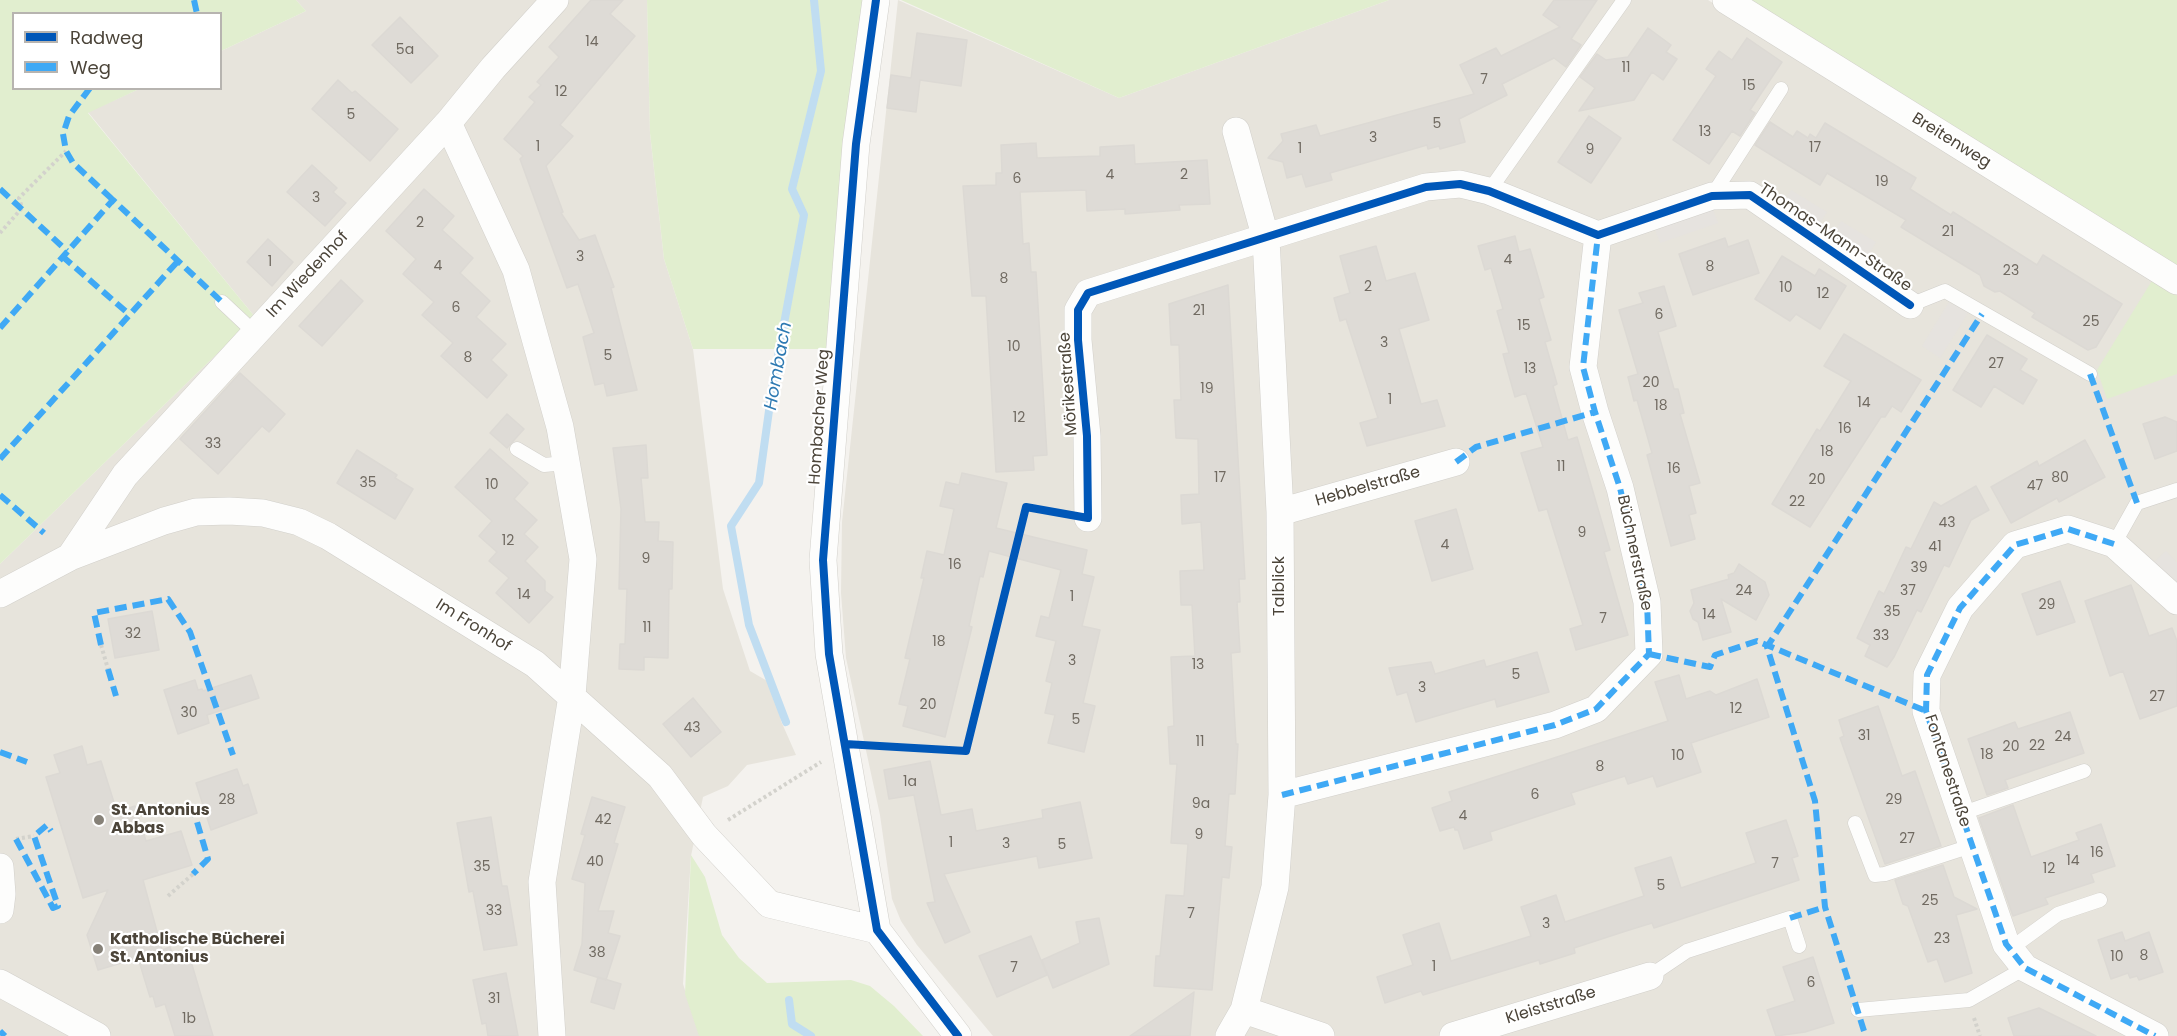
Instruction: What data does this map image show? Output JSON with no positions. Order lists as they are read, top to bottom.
{
  "streets": {
    "street": [
      "Breitenweg",
      "Thomas-Mann-Straße",
      "Im Wiedenhof",
      "Mörikestraße",
      "Hombacher Weg",
      "Hebbelstraße",
      "Büchnerstraße",
      "Talblick",
      "Im Fronhof",
      "Fontanestraße",
      "Kleiststraße"
    ]
  },
  "crossings": [
    ["Thomas-Mann-Straße", "Büchnerstraße"],
    ["Im Wiedenhof", "Im Fronhof"],
    ["Mörikestraße", "Talblick"],
    ["Hombacher Weg", "Im Fronhof"],
    ["Hebbelstraße", "Talblick"],
    ["Büchnerstraße", "Talblick"]
  ],
  "water": ["Hombach"],
  "places": ["St. Antonius Abbas", "Katholische Bücherei St. Antonius"],
  "house_numbers": [
    "14",
    "5a",
    "11",
    "7",
    "15",
    "12",
    "5",
    "5",
    "13",
    "3",
    "1",
    "17",
    "1",
    "9",
    "4",
    "2",
    "6",
    "19",
    "3",
    "2",
    "21",
    "3",
    "4",
    "1",
    "4",
    "8",
    "23",
    "8",
    "2",
    "10",
    "12",
    "6",
    "21",
    "6",
    "25",
    "15",
    "3",
    "10",
    "5",
    "8",
    "27",
    "13",
    "20",
    "19",
    "1",
    "14",
    "18",
    "12",
    "16",
    "33",
    "18",
    "11",
    "16",
    "17",
    "80",
    "20",
    "35",
    "10",
    "47",
    "22",
    "43",
    "9",
    "12",
    "4",
    "41",
    "9",
    "16",
    "39",
    "24",
    "37",
    "14",
    "1",
    "29",
    "35",
    "14",
    "7",
    "11",
    "32",
    "33",
    "18",
    "3",
    "13",
    "5",
    "3",
    "27",
    "20",
    "12",
    "30",
    "5",
    "43",
    "31",
    "24",
    "11",
    "22",
    "20",
    "18",
    "10",
    "8",
    "1a",
    "6",
    "28",
    "29",
    "9a",
    "4",
    "42",
    "9",
    "27",
    "1",
    "3",
    "5",
    "16",
    "14",
    "40",
    "7",
    "35",
    "12",
    "5",
    "25",
    "33",
    "7",
    "3",
    "23",
    "38",
    "8",
    "10",
    "1",
    "7",
    "6",
    "31",
    "1b"
  ],
  "legend": ["Radweg", "Weg"]
}
